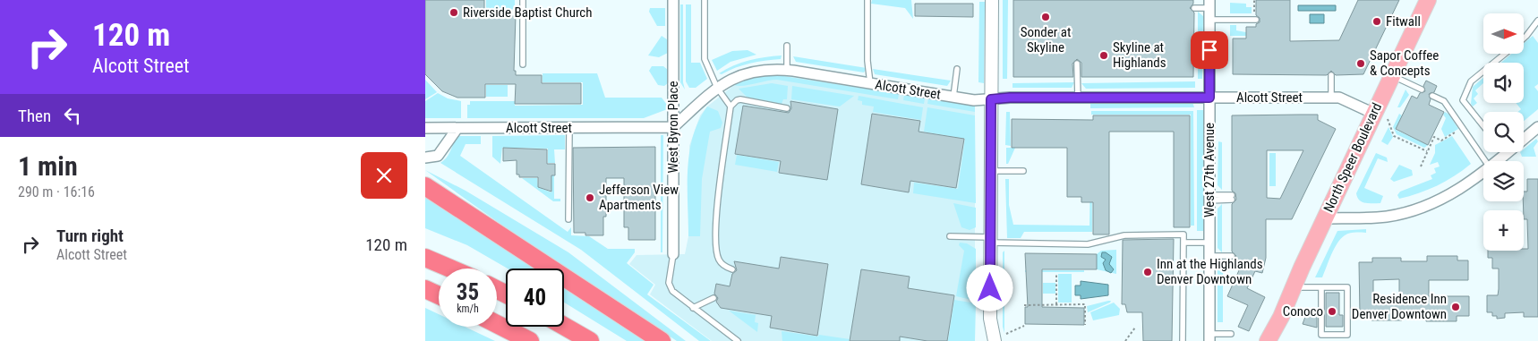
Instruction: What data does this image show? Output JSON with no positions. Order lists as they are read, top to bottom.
{
  "streets": {
    "main road": ["North Speer Boulevard"],
    "street": ["Alcott Street", "West Byron Place", "West 27th Avenue"]
  },
  "crossings": [
    ["Alcott Street", "West Byron Place"],
    ["Alcott Street", "North Speer Boulevard"],
    ["Alcott Street", "West 27th Avenue"]
  ],
  "places": [
    "Riverside Baptist Church",
    "Sonder at Skyline",
    "Fitwall",
    "Skyline at Highlands",
    "Sapor Coffee & Concepts",
    "Jefferson View Apartments",
    "Inn at the Highlands Denver Downtown",
    "Residence Inn Denver Downtown",
    "Conoco"
  ],
  "north": "right",
  "page": {
    "turn": ["120 m", "Alcott Street"],
    "map_buttons": "+",
    "then": "Then",
    "heading": ["1 min", "290 m · 16:16"],
    "list": [
      {
        "name": "Turn right",
        "note": "Alcott Street",
        "value": "120 m"
      }
    ],
    "speed": "35 km/h",
    "limit": "40"
  }
}
